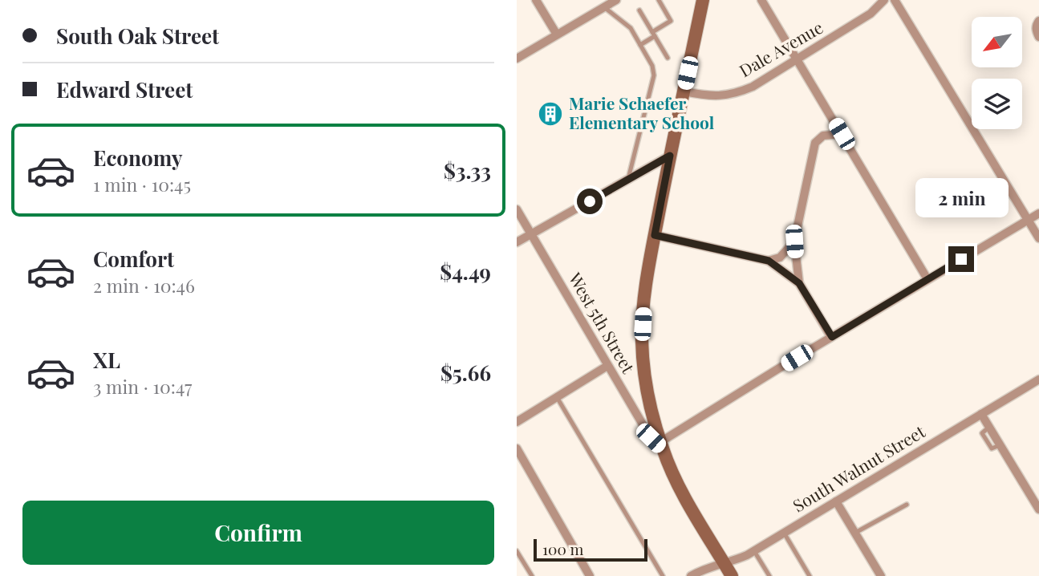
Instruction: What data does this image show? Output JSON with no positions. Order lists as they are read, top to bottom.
{
  "streets": {
    "street": ["Dale Avenue", "West 5th Street", "South Walnut Street"]
  },
  "places": {
    "building": ["Marie Schaefer Elementary School"]
  },
  "scale_bar": "100 m",
  "north": "bottom left",
  "page": {
    "banner": ["South Oak Street", "Edward Street"],
    "list": [
      {
        "name": "Economy",
        "note": "1 min · 10:45",
        "value": "$3.33"
      },
      {
        "name": "Comfort",
        "note": "2 min · 10:46",
        "value": "$4.49"
      },
      {
        "name": "XL",
        "note": "3 min · 10:47",
        "value": "$5.66"
      }
    ],
    "bubble": "2 min",
    "buttons": "Confirm",
    "scale": "100 m"
  }
}
